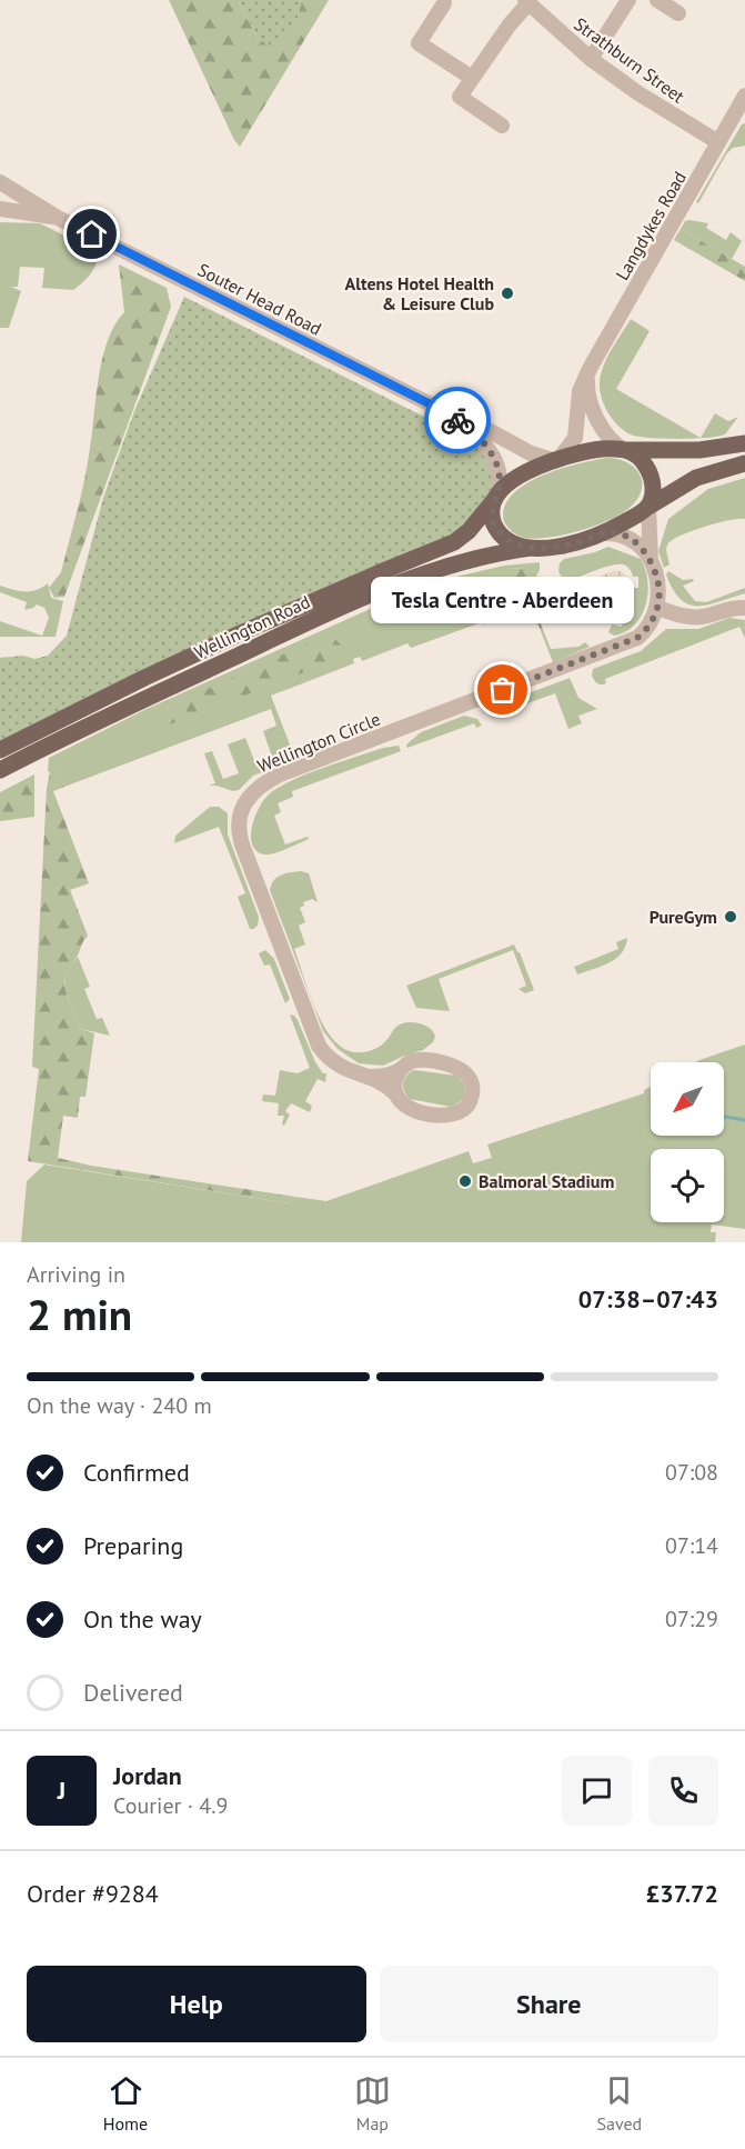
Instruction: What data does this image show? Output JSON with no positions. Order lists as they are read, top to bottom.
{
  "streets": {
    "main road": ["Wellington Road"],
    "street": [
      "Strathburn Street",
      "Langdykes Road",
      "Souter Head Road",
      "Wellington Circle"
    ]
  },
  "crossings": [
    ["Strathburn Street", "Langdykes Road"],
    ["Langdykes Road", "Souter Head Road"],
    ["Langdykes Road", "Wellington Road"],
    ["Souter Head Road", "Wellington Road"]
  ],
  "places": [
    "Altens Hotel Health & Leisure Club",
    "Tesla Centre - Aberdeen",
    "PureGym",
    "Balmoral Stadium"
  ],
  "north": "bottom left",
  "page": {
    "bubble": "Tesla Centre - Aberdeen",
    "heading": ["2 min", "Arriving in", "07:38–07:43"],
    "panel": [
      "Jordan",
      "Courier · 4.9",
      "Order #9284",
      "£37.72"
    ],
    "bar": "On the way · 240 m",
    "list": [
      ["Confirmed", "07:08"],
      ["Preparing", "07:14"],
      ["On the way", "07:29"],
      "Delivered"
    ],
    "round": "J",
    "buttons": ["Help", "Share"],
    "tabs": ["Home", "Map", "Saved"]
  }
}
